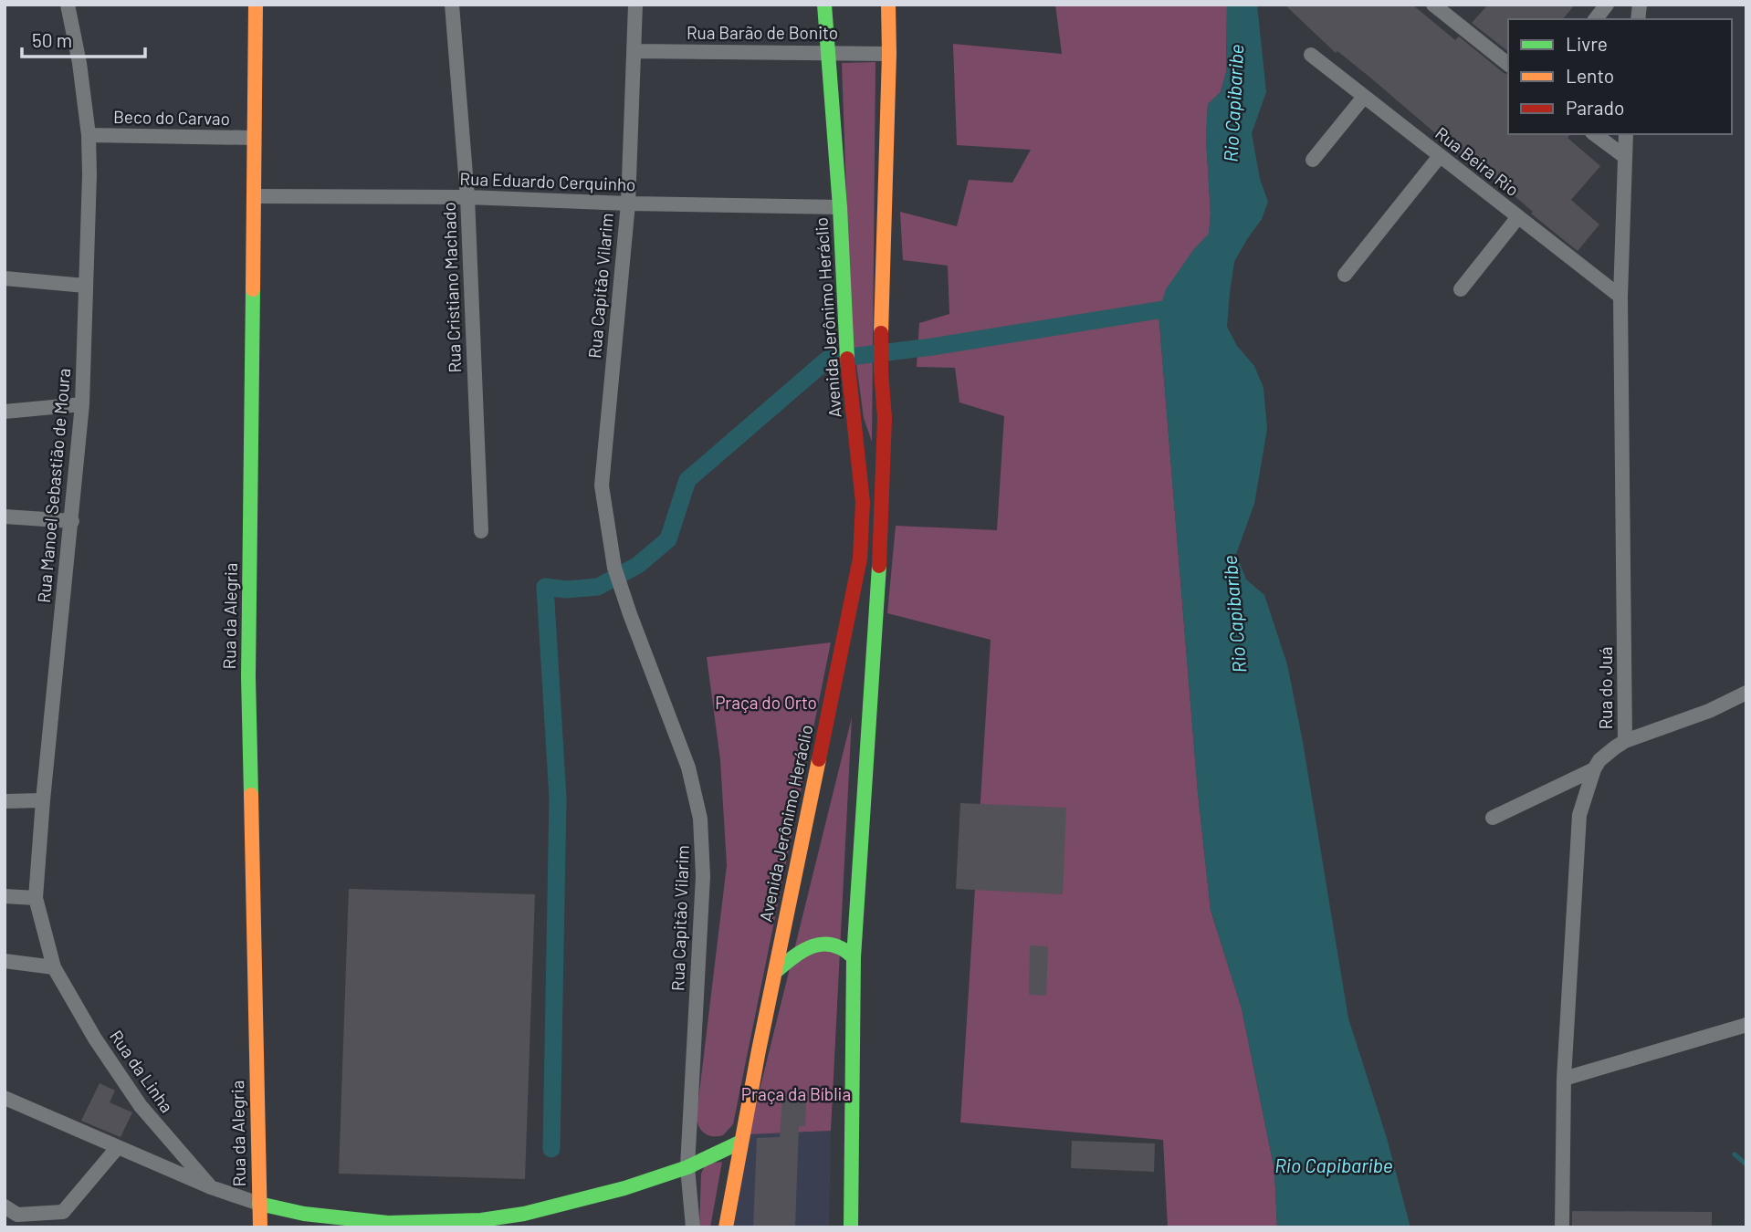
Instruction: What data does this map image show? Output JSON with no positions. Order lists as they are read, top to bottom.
{
  "streets": {
    "main road": ["Avenida Jerônimo Heráclio", "Rua da Alegria"],
    "street": [
      "Rua Barão de Bonito",
      "Beco do Carvao",
      "Rua Beira Rio",
      "Rua Eduardo Cerquinho",
      "Rua Capitão Vilarim",
      "Rua Cristiano Machado",
      "Rua Manoel Sebastião de Moura",
      "Rua do Juá",
      "Rua da Linha"
    ]
  },
  "crossings": [
    ["Rua Barão de Bonito", "Rua Capitão Vilarim"],
    ["Rua Barão de Bonito", "Avenida Jerônimo Heráclio"],
    ["Beco do Carvao", "Rua Manoel Sebastião de Moura"],
    ["Beco do Carvao", "Rua da Alegria"],
    ["Rua Beira Rio", "Rua do Juá"],
    ["Rua Eduardo Cerquinho", "Rua Capitão Vilarim"],
    ["Rua Eduardo Cerquinho", "Rua Cristiano Machado"],
    ["Rua Eduardo Cerquinho", "Avenida Jerônimo Heráclio"],
    ["Rua Eduardo Cerquinho", "Rua da Alegria"],
    ["Rua Manoel Sebastião de Moura", "Rua da Linha"]
  ],
  "water": ["Rio Capibaribe"],
  "parks": ["Praça do Orto", "Praça da Bíblia"],
  "legend": ["Livre", "Lento", "Parado"],
  "scale_bar": "50 m"
}
